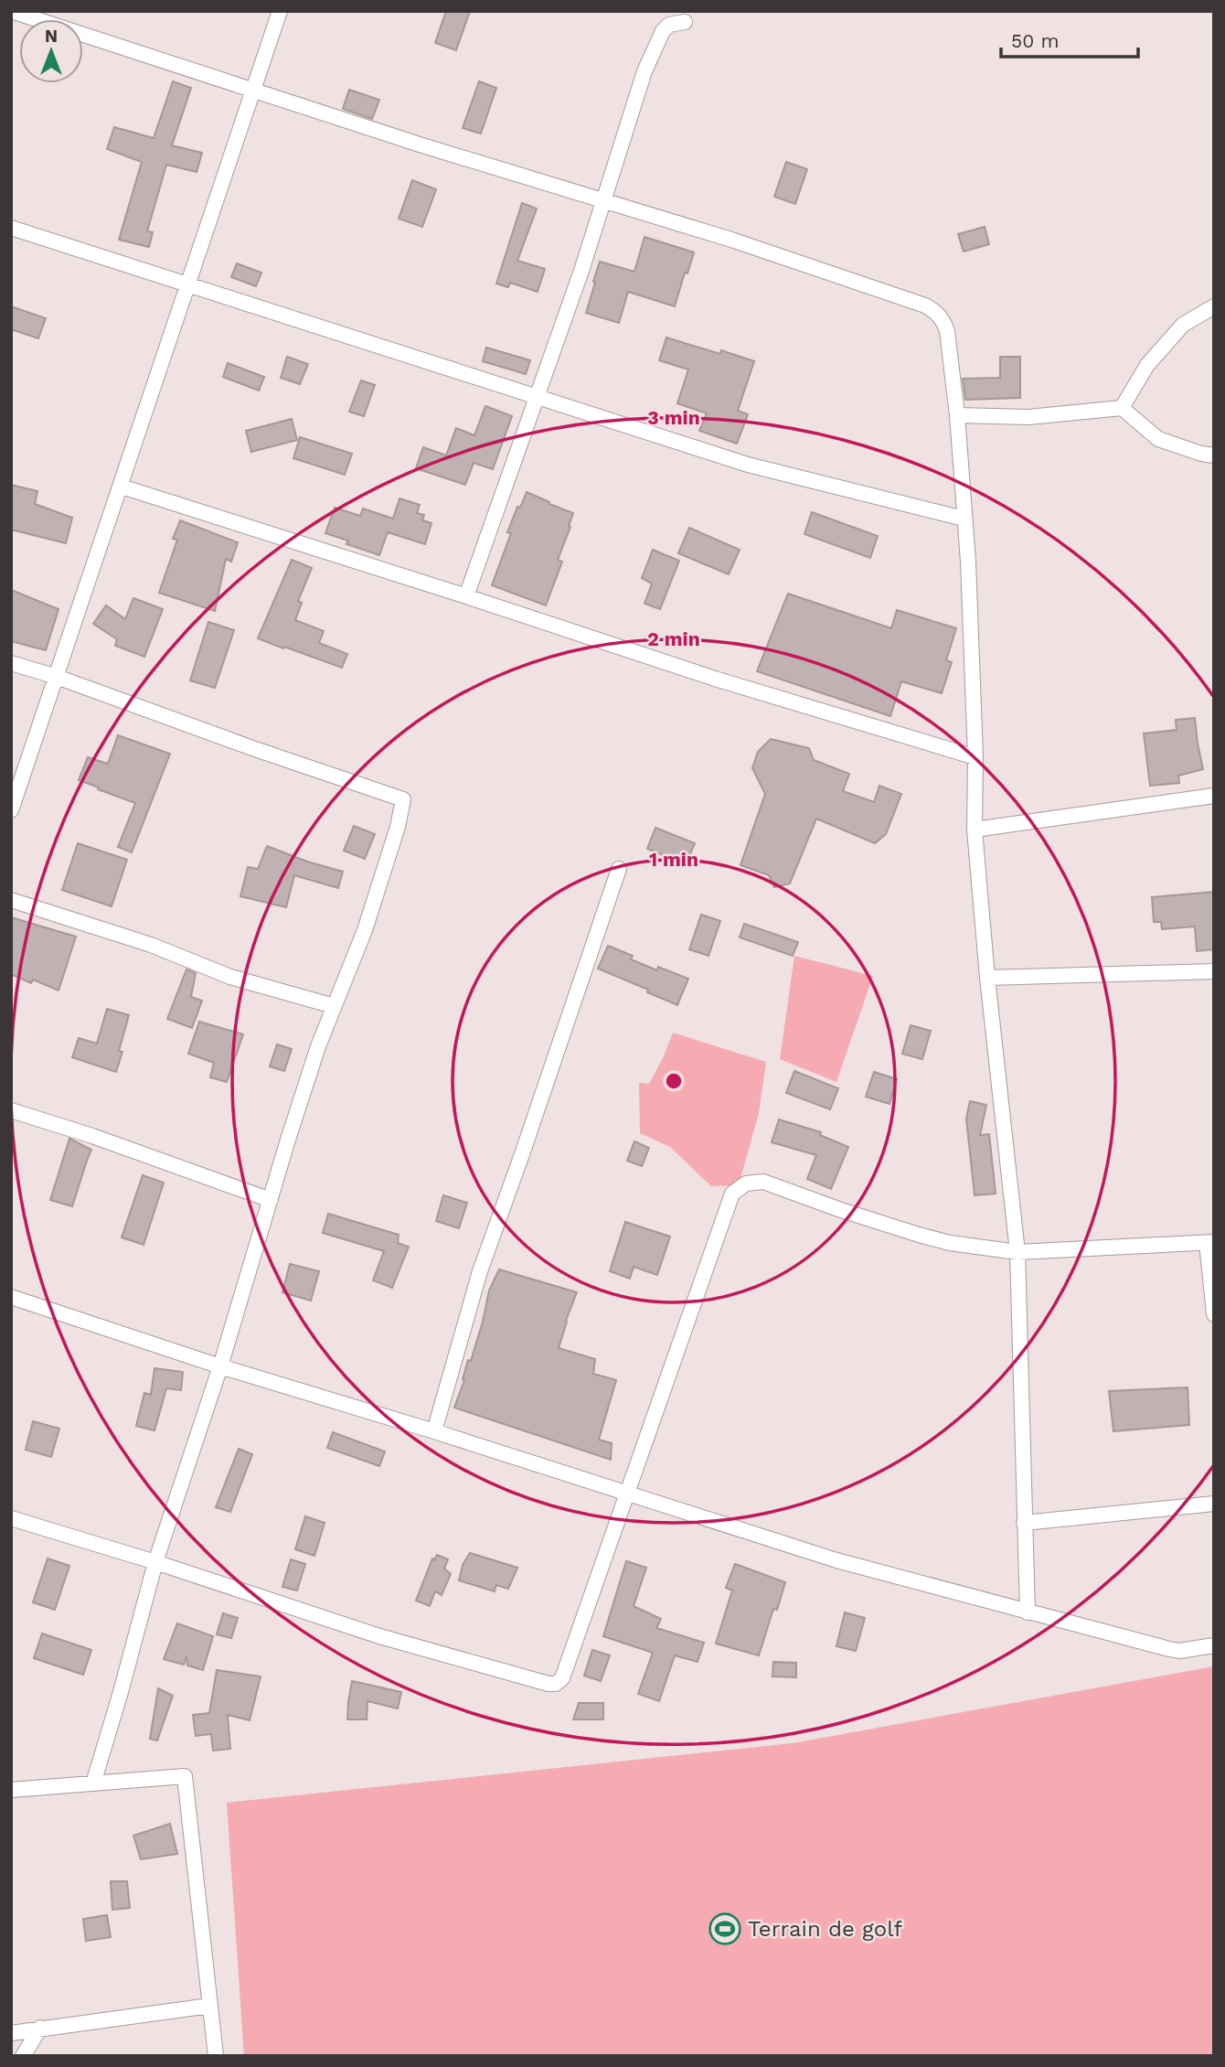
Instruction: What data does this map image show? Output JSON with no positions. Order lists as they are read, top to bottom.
{
  "places": {
    "sports": ["Terrain de golf"]
  },
  "scale_bar": "50 m",
  "north": "top",
  "rings": ["3 min", "2 min", "1 min"]
}
